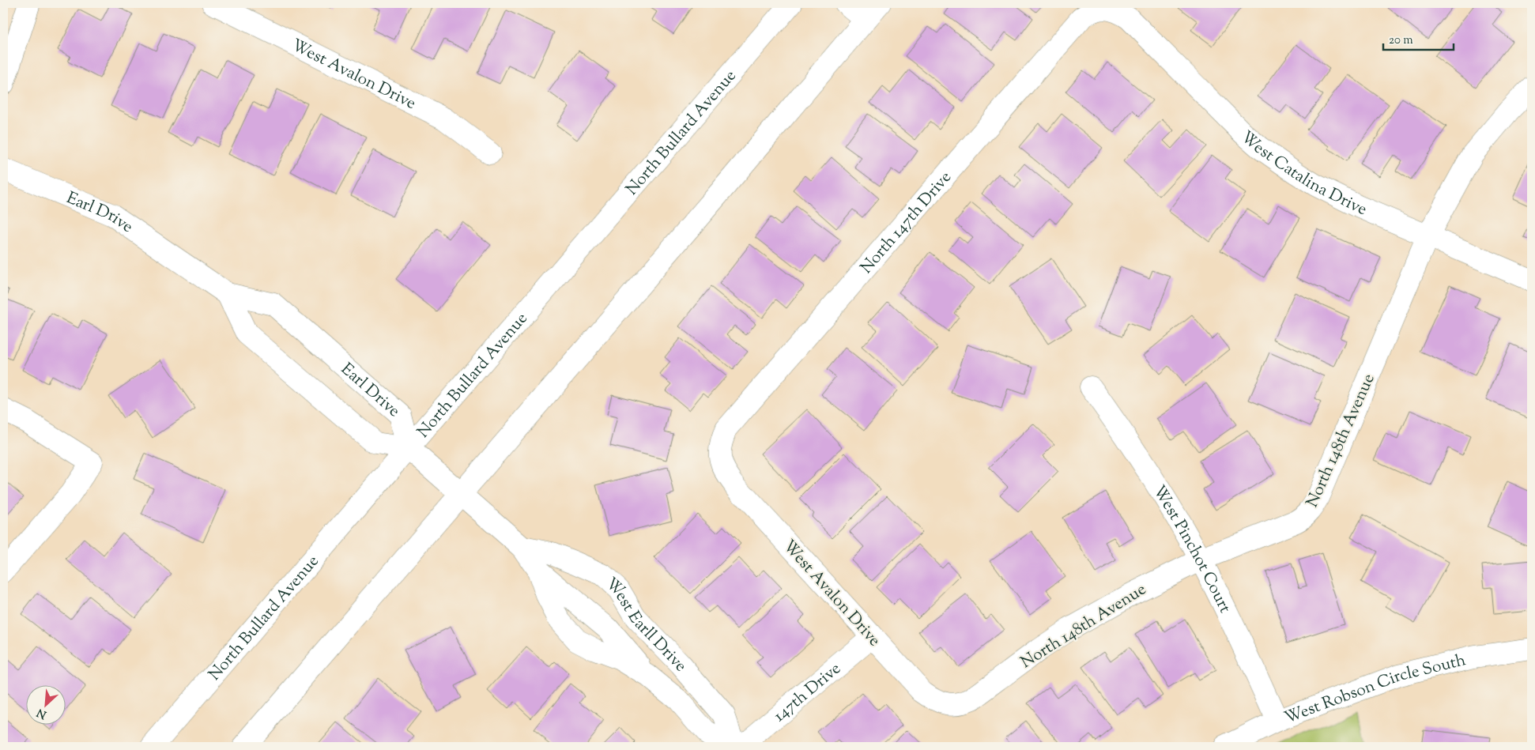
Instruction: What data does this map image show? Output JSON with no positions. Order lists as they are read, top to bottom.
{
  "streets": {
    "street": [
      "West Avalon Drive",
      "North Bullard Avenue",
      "West Catalina Drive",
      "Earl Drive",
      "North 147th Drive",
      "North 148th Avenue",
      "West Pinchot Court",
      "West Earll Drive",
      "West Robson Circle South",
      "147th Drive"
    ]
  },
  "crossings": [
    ["West Avalon Drive", "North 147th Drive"],
    ["West Avalon Drive", "North 148th Avenue"],
    ["West Avalon Drive", "147th Drive"],
    ["North Bullard Avenue", "Earl Drive"],
    ["North Bullard Avenue", "West Earll Drive"],
    ["West Catalina Drive", "North 147th Drive"],
    ["West Catalina Drive", "North 148th Avenue"],
    ["Earl Drive", "West Earll Drive"],
    ["North 148th Avenue", "West Pinchot Court"],
    ["West Pinchot Court", "West Robson Circle South"]
  ],
  "scale_bar": "20 m",
  "north": "bottom left"
}
